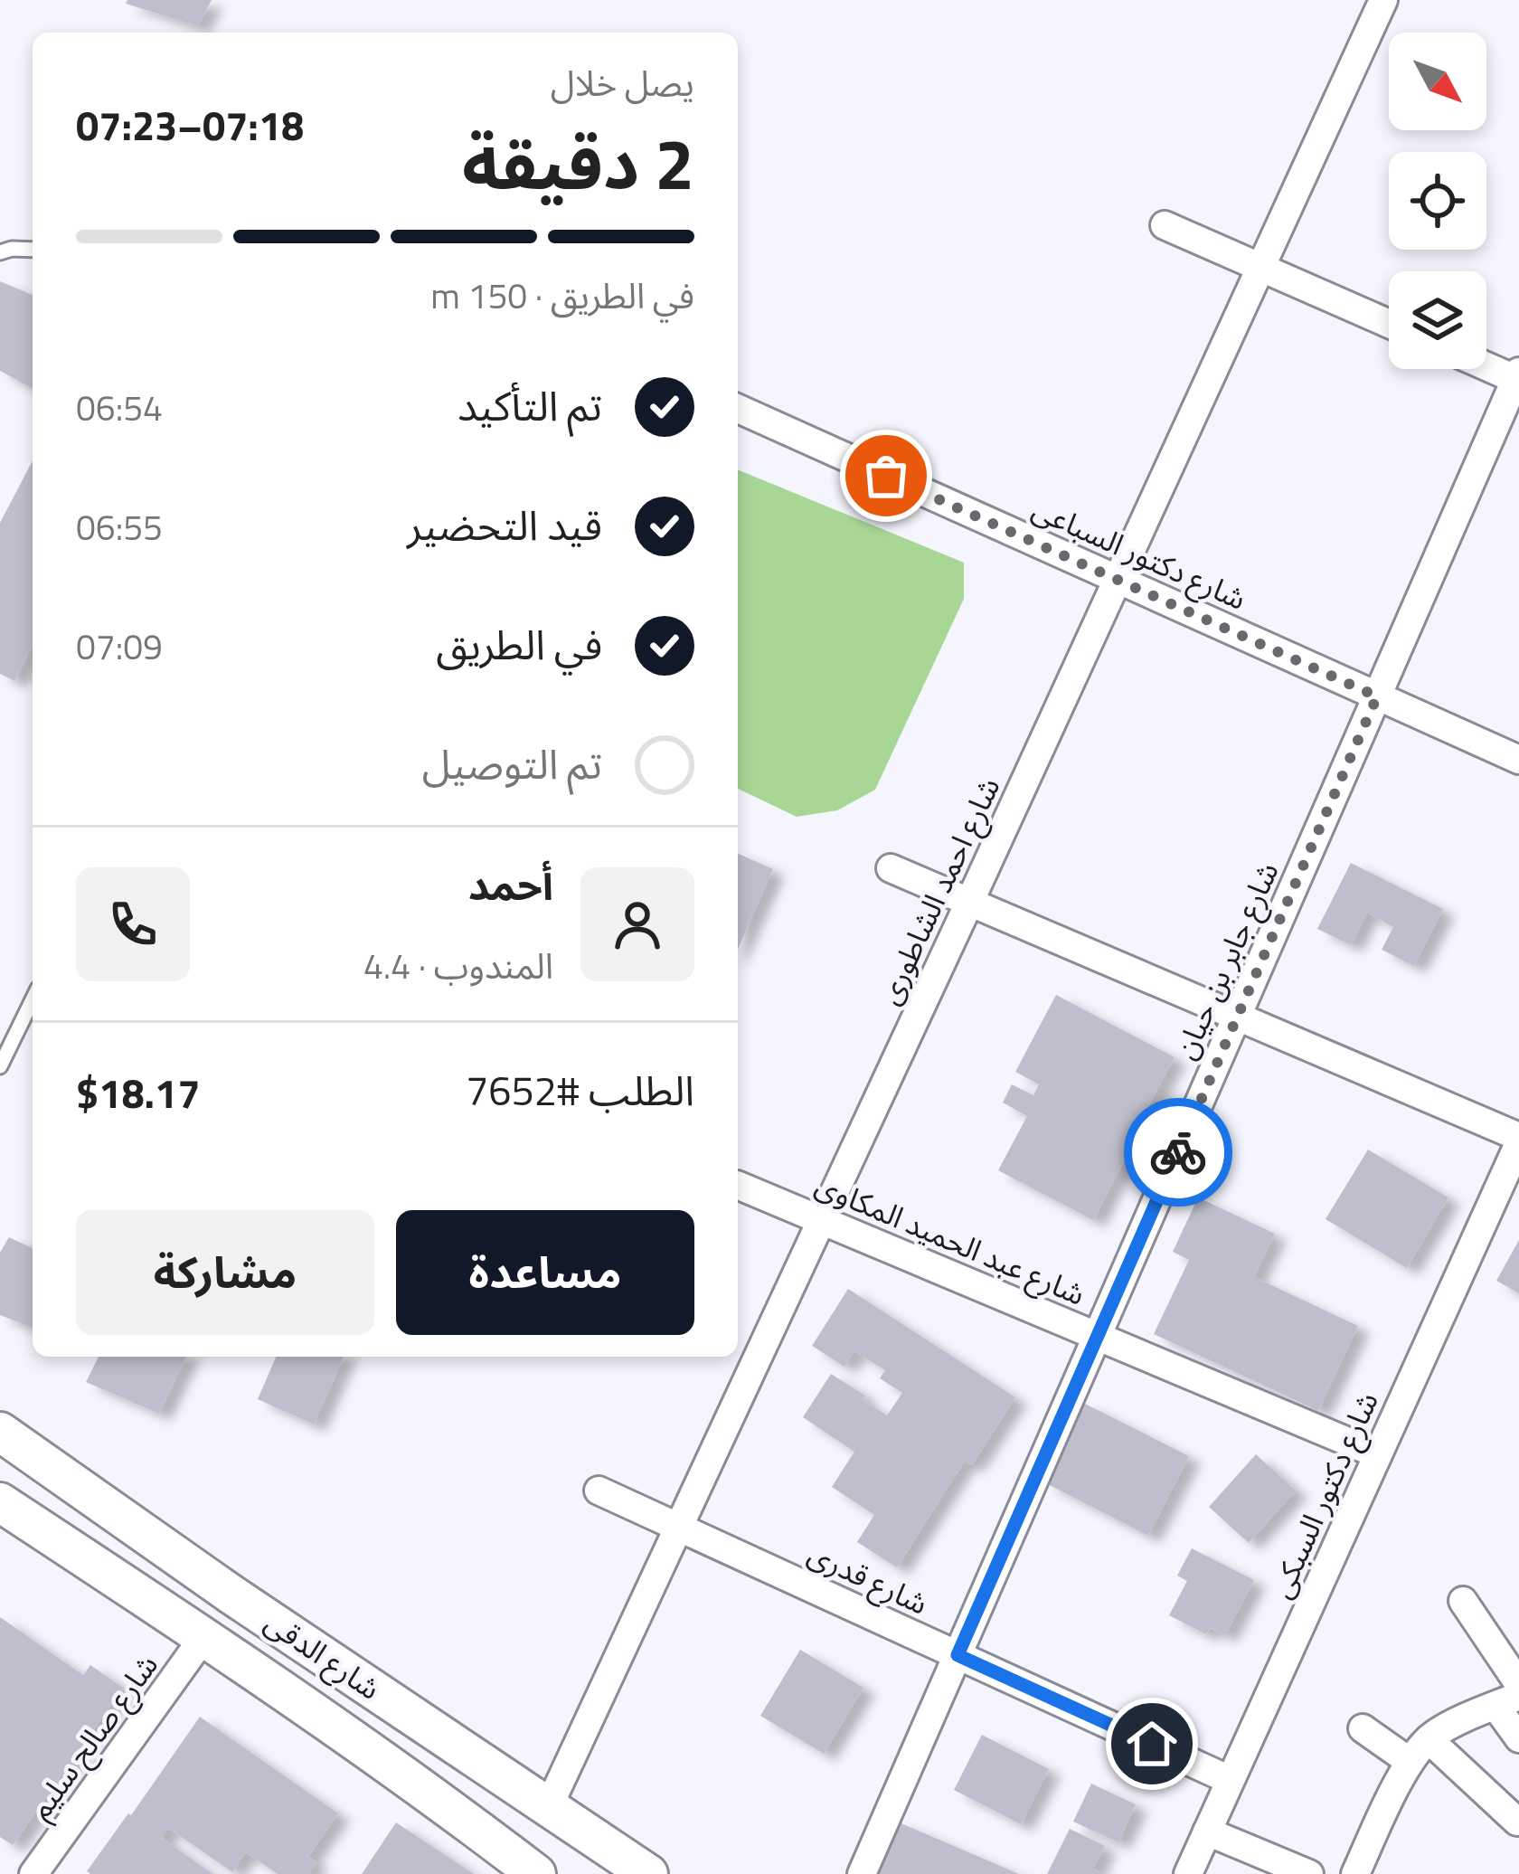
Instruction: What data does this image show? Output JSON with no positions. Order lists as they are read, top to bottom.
{
  "streets": {
    "main road": ["شارع الدقى"],
    "street": [
      "شارع دكتور السباعى",
      "شارع احمد الشاطورى",
      "شارع جابر بن حيان",
      "شارع عبد الحميد المكاوى",
      "شارع دكتور السبكى",
      "شارع قدرى",
      "شارع صالح سليم"
    ]
  },
  "crossings": [
    ["شارع دكتور السباعى", "شارع احمد الشاطورى"],
    ["شارع دكتور السباعى", "شارع جابر بن حيان"],
    ["شارع احمد الشاطورى", "شارع عبد الحميد المكاوى"],
    ["شارع احمد الشاطورى", "شارع قدرى"],
    ["شارع احمد الشاطورى", "شارع الدقى"],
    ["شارع جابر بن حيان", "شارع عبد الحميد المكاوى"],
    ["شارع جابر بن حيان", "شارع قدرى"],
    ["شارع عبد الحميد المكاوى", "شارع دكتور السبكى"],
    ["شارع دكتور السبكى", "شارع قدرى"],
    ["شارع الدقى", "شارع صالح سليم"]
  ],
  "north": "bottom right",
  "page": {
    "heading": ["2 دقيقة", "يصل خلال", "07:18–07:23"],
    "panel": [
      "أحمد",
      "المندوب · 4.4",
      "الطلب #7652",
      "$18.17"
    ],
    "bar": "في الطريق · 150 m",
    "list": [
      ["تم التأكيد", "06:54"],
      ["قيد التحضير", "06:55"],
      ["في الطريق", "07:09"],
      "تم التوصيل"
    ],
    "buttons": ["مساعدة", "مشاركة"]
  }
}
